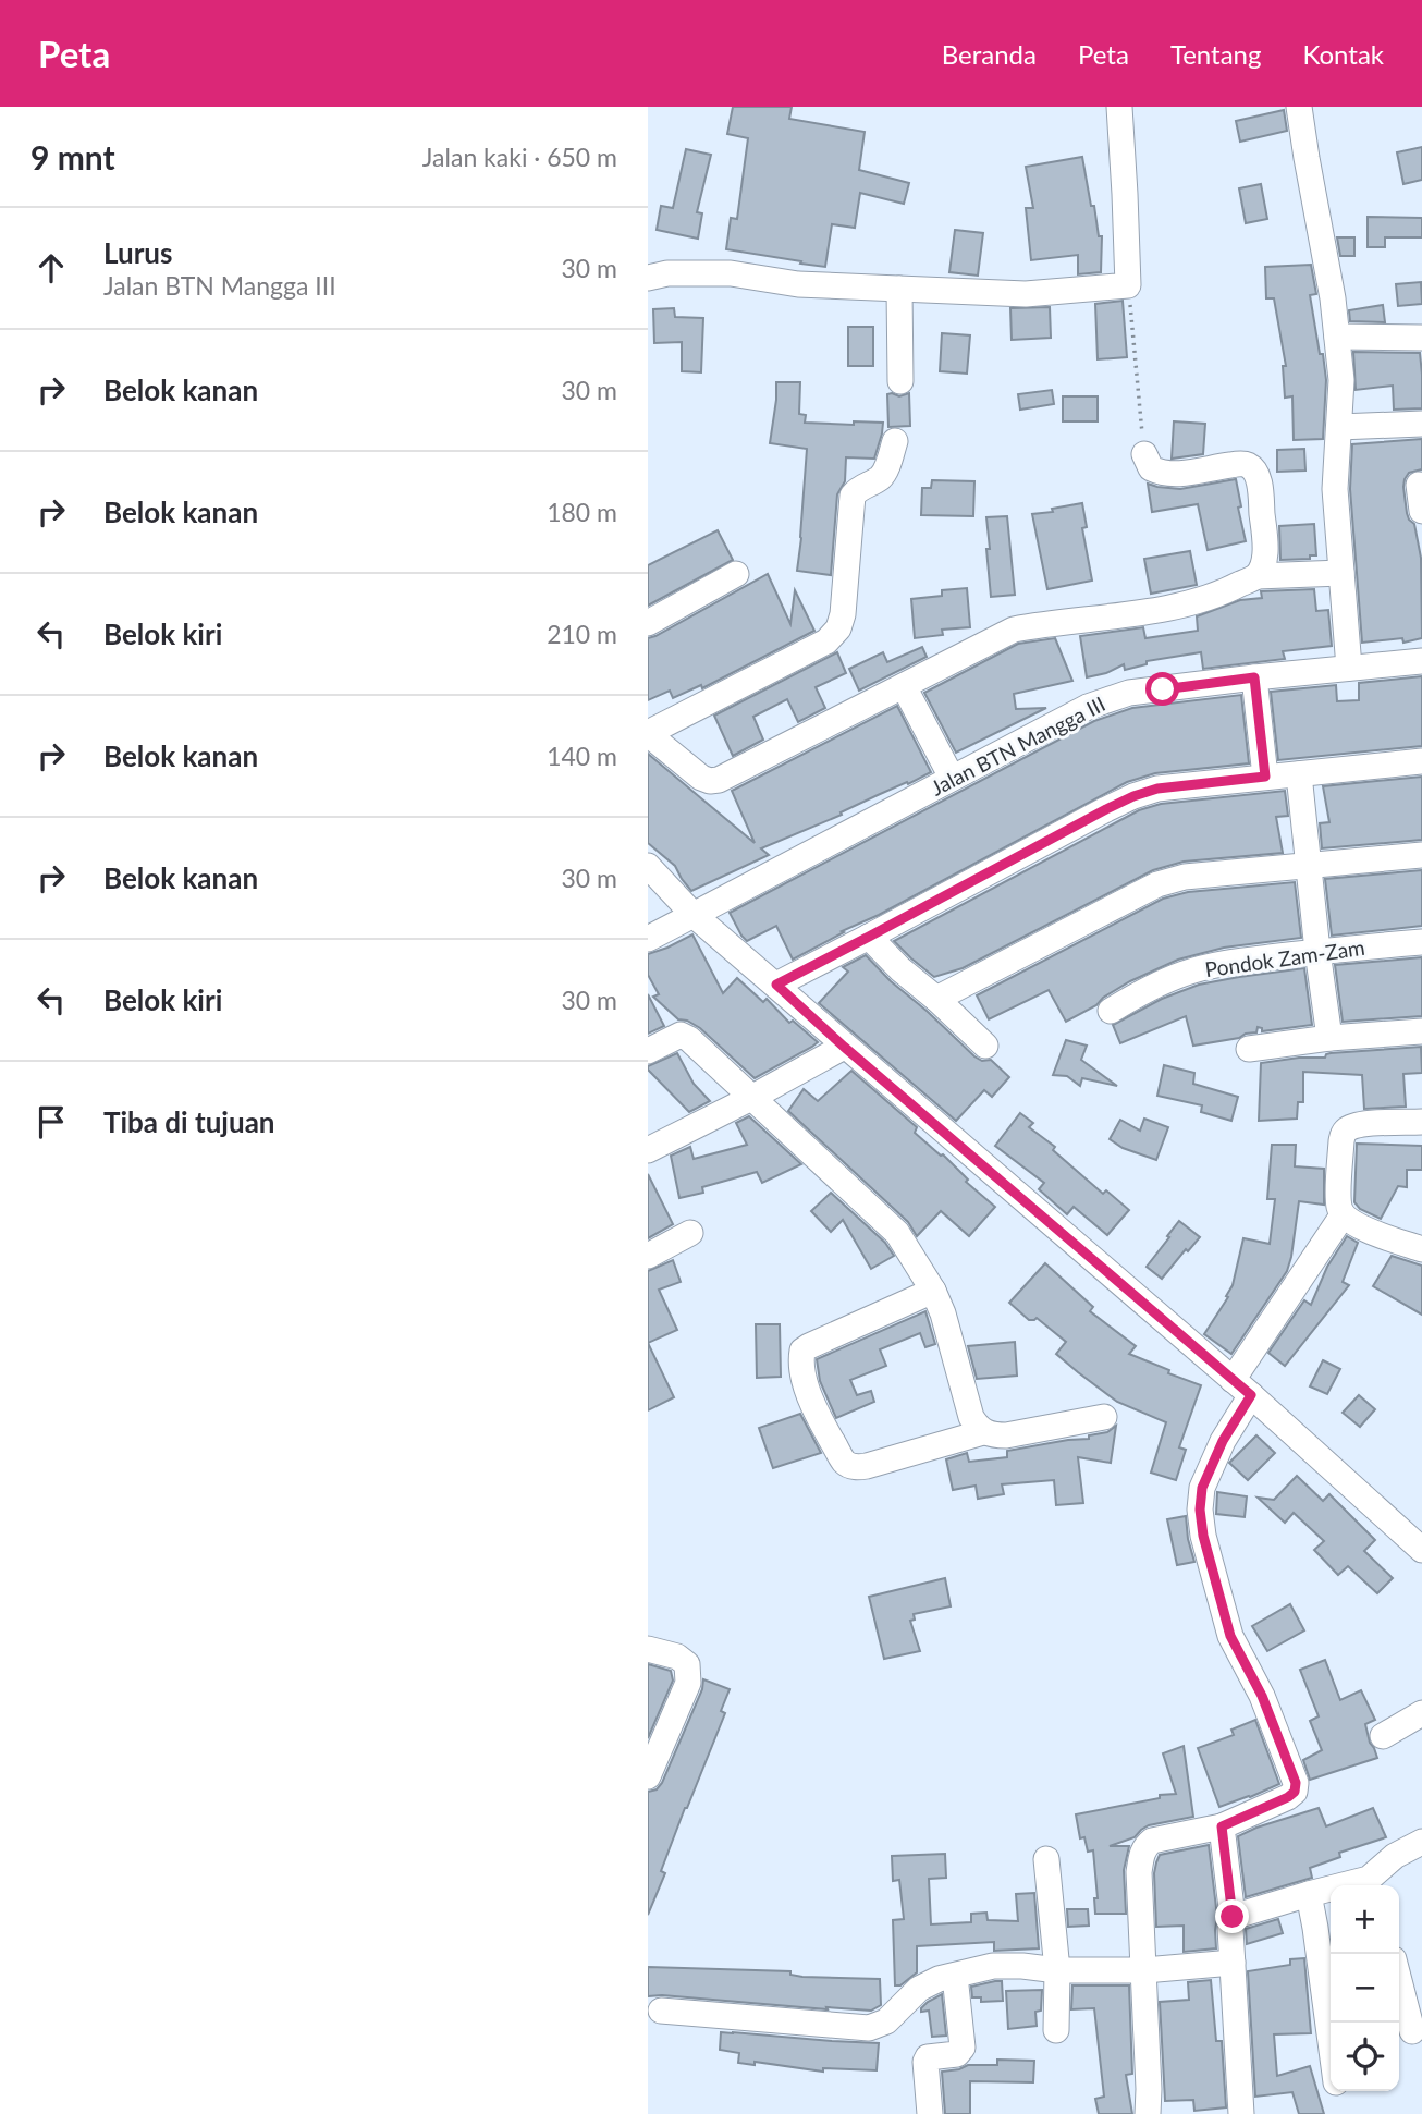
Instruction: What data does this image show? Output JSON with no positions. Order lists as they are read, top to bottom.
{
  "streets": {
    "street": ["Jalan BTN Mangga III", "Pondok Zam-Zam"]
  },
  "page": {
    "header": "Peta",
    "nav": [
      "Beranda",
      "Peta",
      "Tentang",
      "Kontak"
    ],
    "heading": ["9 mnt", "Jalan kaki · 650 m"],
    "list": [
      ["Lurus", "Jalan BTN Mangga III", "30 m"],
      ["Belok kanan", "30 m"],
      ["Belok kanan", "180 m"],
      ["Belok kiri", "210 m"],
      ["Belok kanan", "140 m"],
      ["Belok kanan", "30 m"],
      ["Belok kiri", "30 m"],
      "Tiba di tujuan"
    ],
    "map_buttons": ["+", "−"]
  }
}
